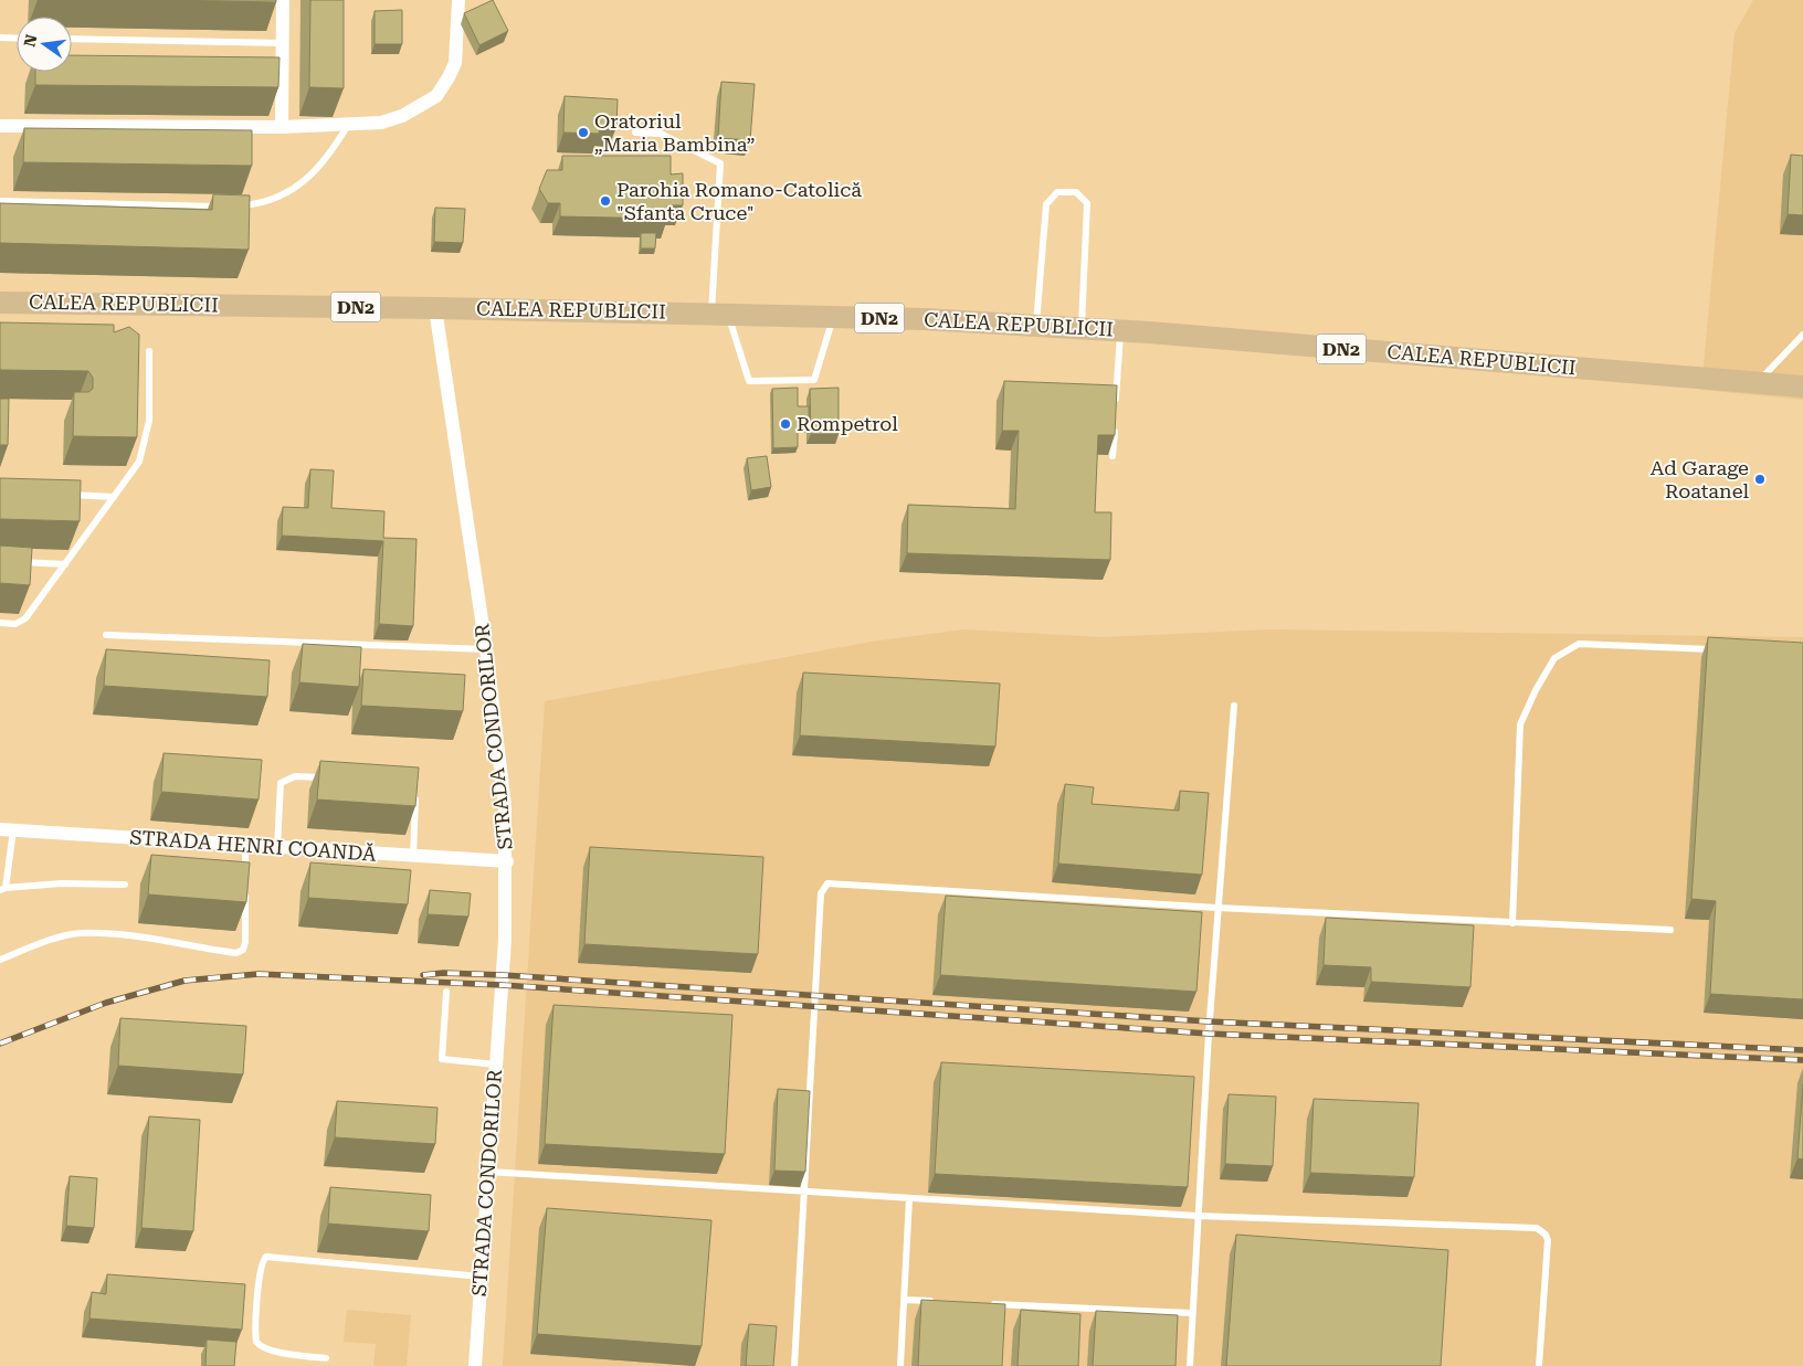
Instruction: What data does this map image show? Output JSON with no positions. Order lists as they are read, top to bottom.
{
  "streets": {
    "main road": ["CALEA REPUBLICII", "DN2"],
    "street": ["STRADA CONDORILOR", "STRADA HENRI COANDĂ"]
  },
  "crossings": [
    ["CALEA REPUBLICII", "STRADA CONDORILOR"],
    ["STRADA CONDORILOR", "STRADA HENRI COANDĂ"]
  ],
  "places": [
    "Oratoriul „Maria Bambina”",
    "Parohia Romano-Catolică \"Sfanta Cruce\"",
    "Rompetrol",
    "Ad Garage Roatanel"
  ],
  "north": "left"
}
